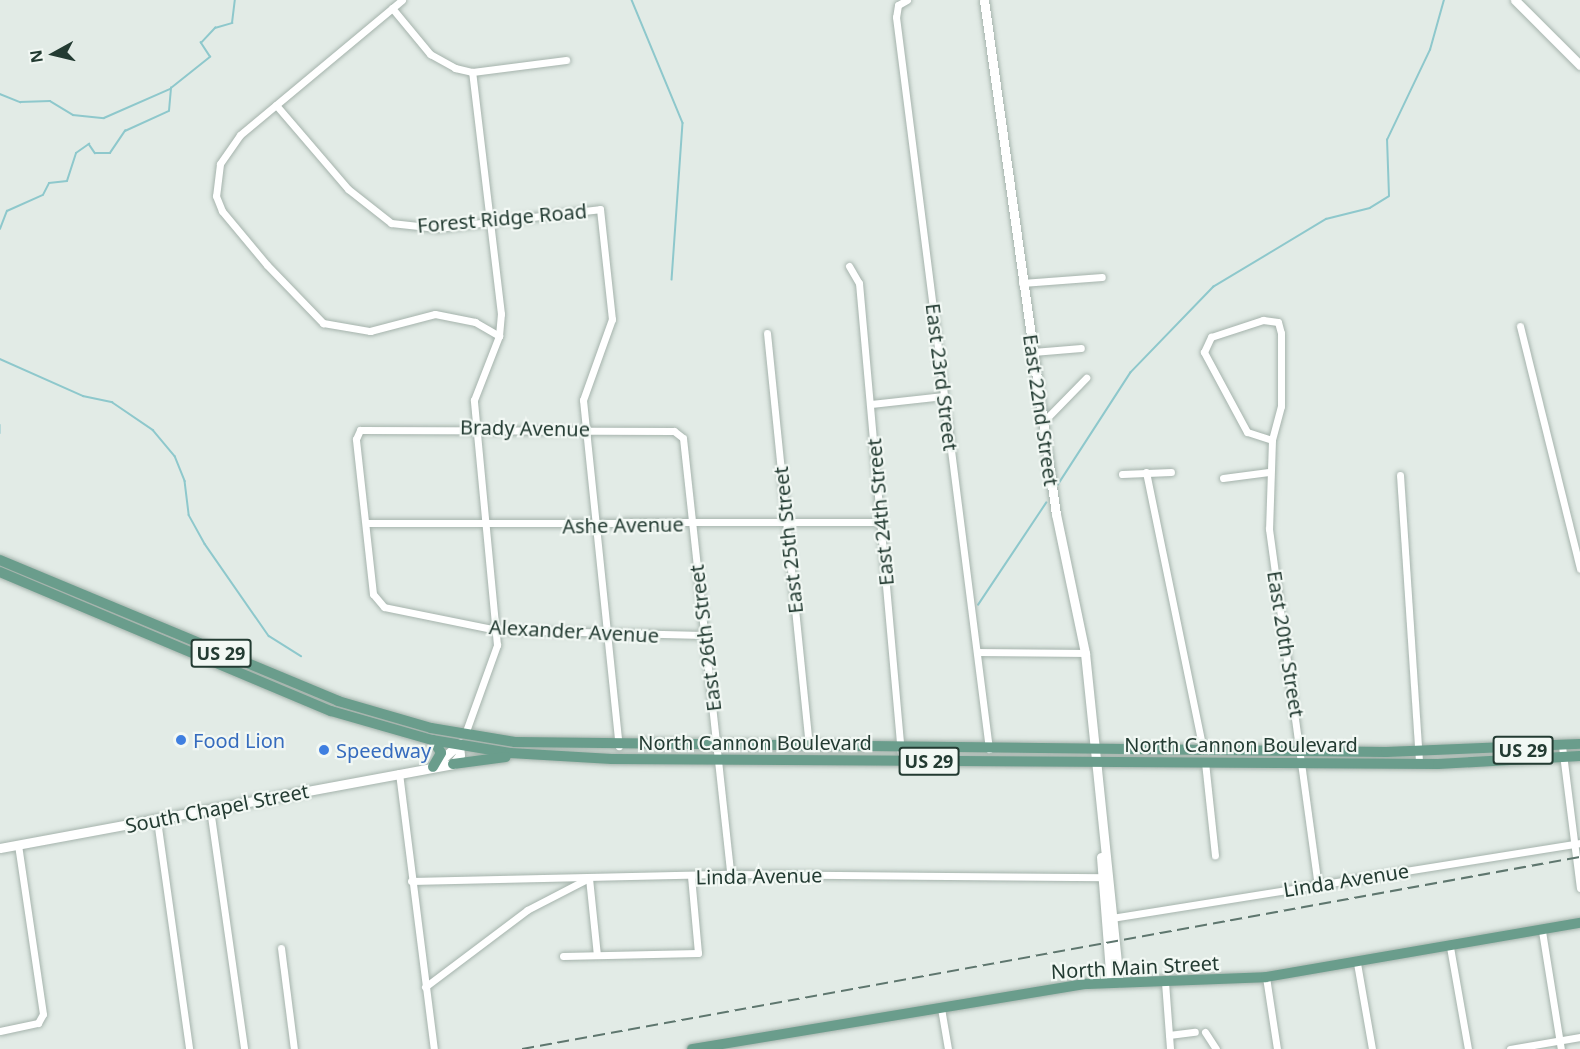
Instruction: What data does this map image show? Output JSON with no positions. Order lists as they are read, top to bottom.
{
  "streets": {
    "main road": ["US 29", "North Cannon Boulevard", "North Main Street"],
    "street": [
      "Forest Ridge Road",
      "East 23rd Street",
      "East 22nd Street",
      "Brady Avenue",
      "East 24th Street",
      "Ashe Avenue",
      "East 25th Street",
      "Alexander Avenue",
      "East 26th Street",
      "East 20th Street",
      "South Chapel Street",
      "Linda Avenue"
    ]
  },
  "crossings": [
    ["Forest Ridge Road", "Brady Avenue"],
    ["East 23rd Street", "North Cannon Boulevard"],
    ["East 22nd Street", "North Cannon Boulevard"],
    ["East 22nd Street", "Linda Avenue"],
    ["East 22nd Street", "North Main Street"],
    ["Brady Avenue", "Ashe Avenue"],
    ["Brady Avenue", "Alexander Avenue"],
    ["Brady Avenue", "East 26th Street"],
    ["East 24th Street", "Ashe Avenue"],
    ["East 24th Street", "North Cannon Boulevard"],
    ["Ashe Avenue", "East 25th Street"],
    ["Ashe Avenue", "Alexander Avenue"],
    ["Ashe Avenue", "East 26th Street"],
    ["East 25th Street", "North Cannon Boulevard"],
    ["Alexander Avenue", "East 26th Street"],
    ["East 26th Street", "North Cannon Boulevard"],
    ["East 26th Street", "Linda Avenue"],
    ["East 20th Street", "North Cannon Boulevard"],
    ["East 20th Street", "Linda Avenue"],
    ["North Cannon Boulevard", "South Chapel Street"]
  ],
  "places": ["Food Lion", "Speedway"],
  "north": "left"
}
